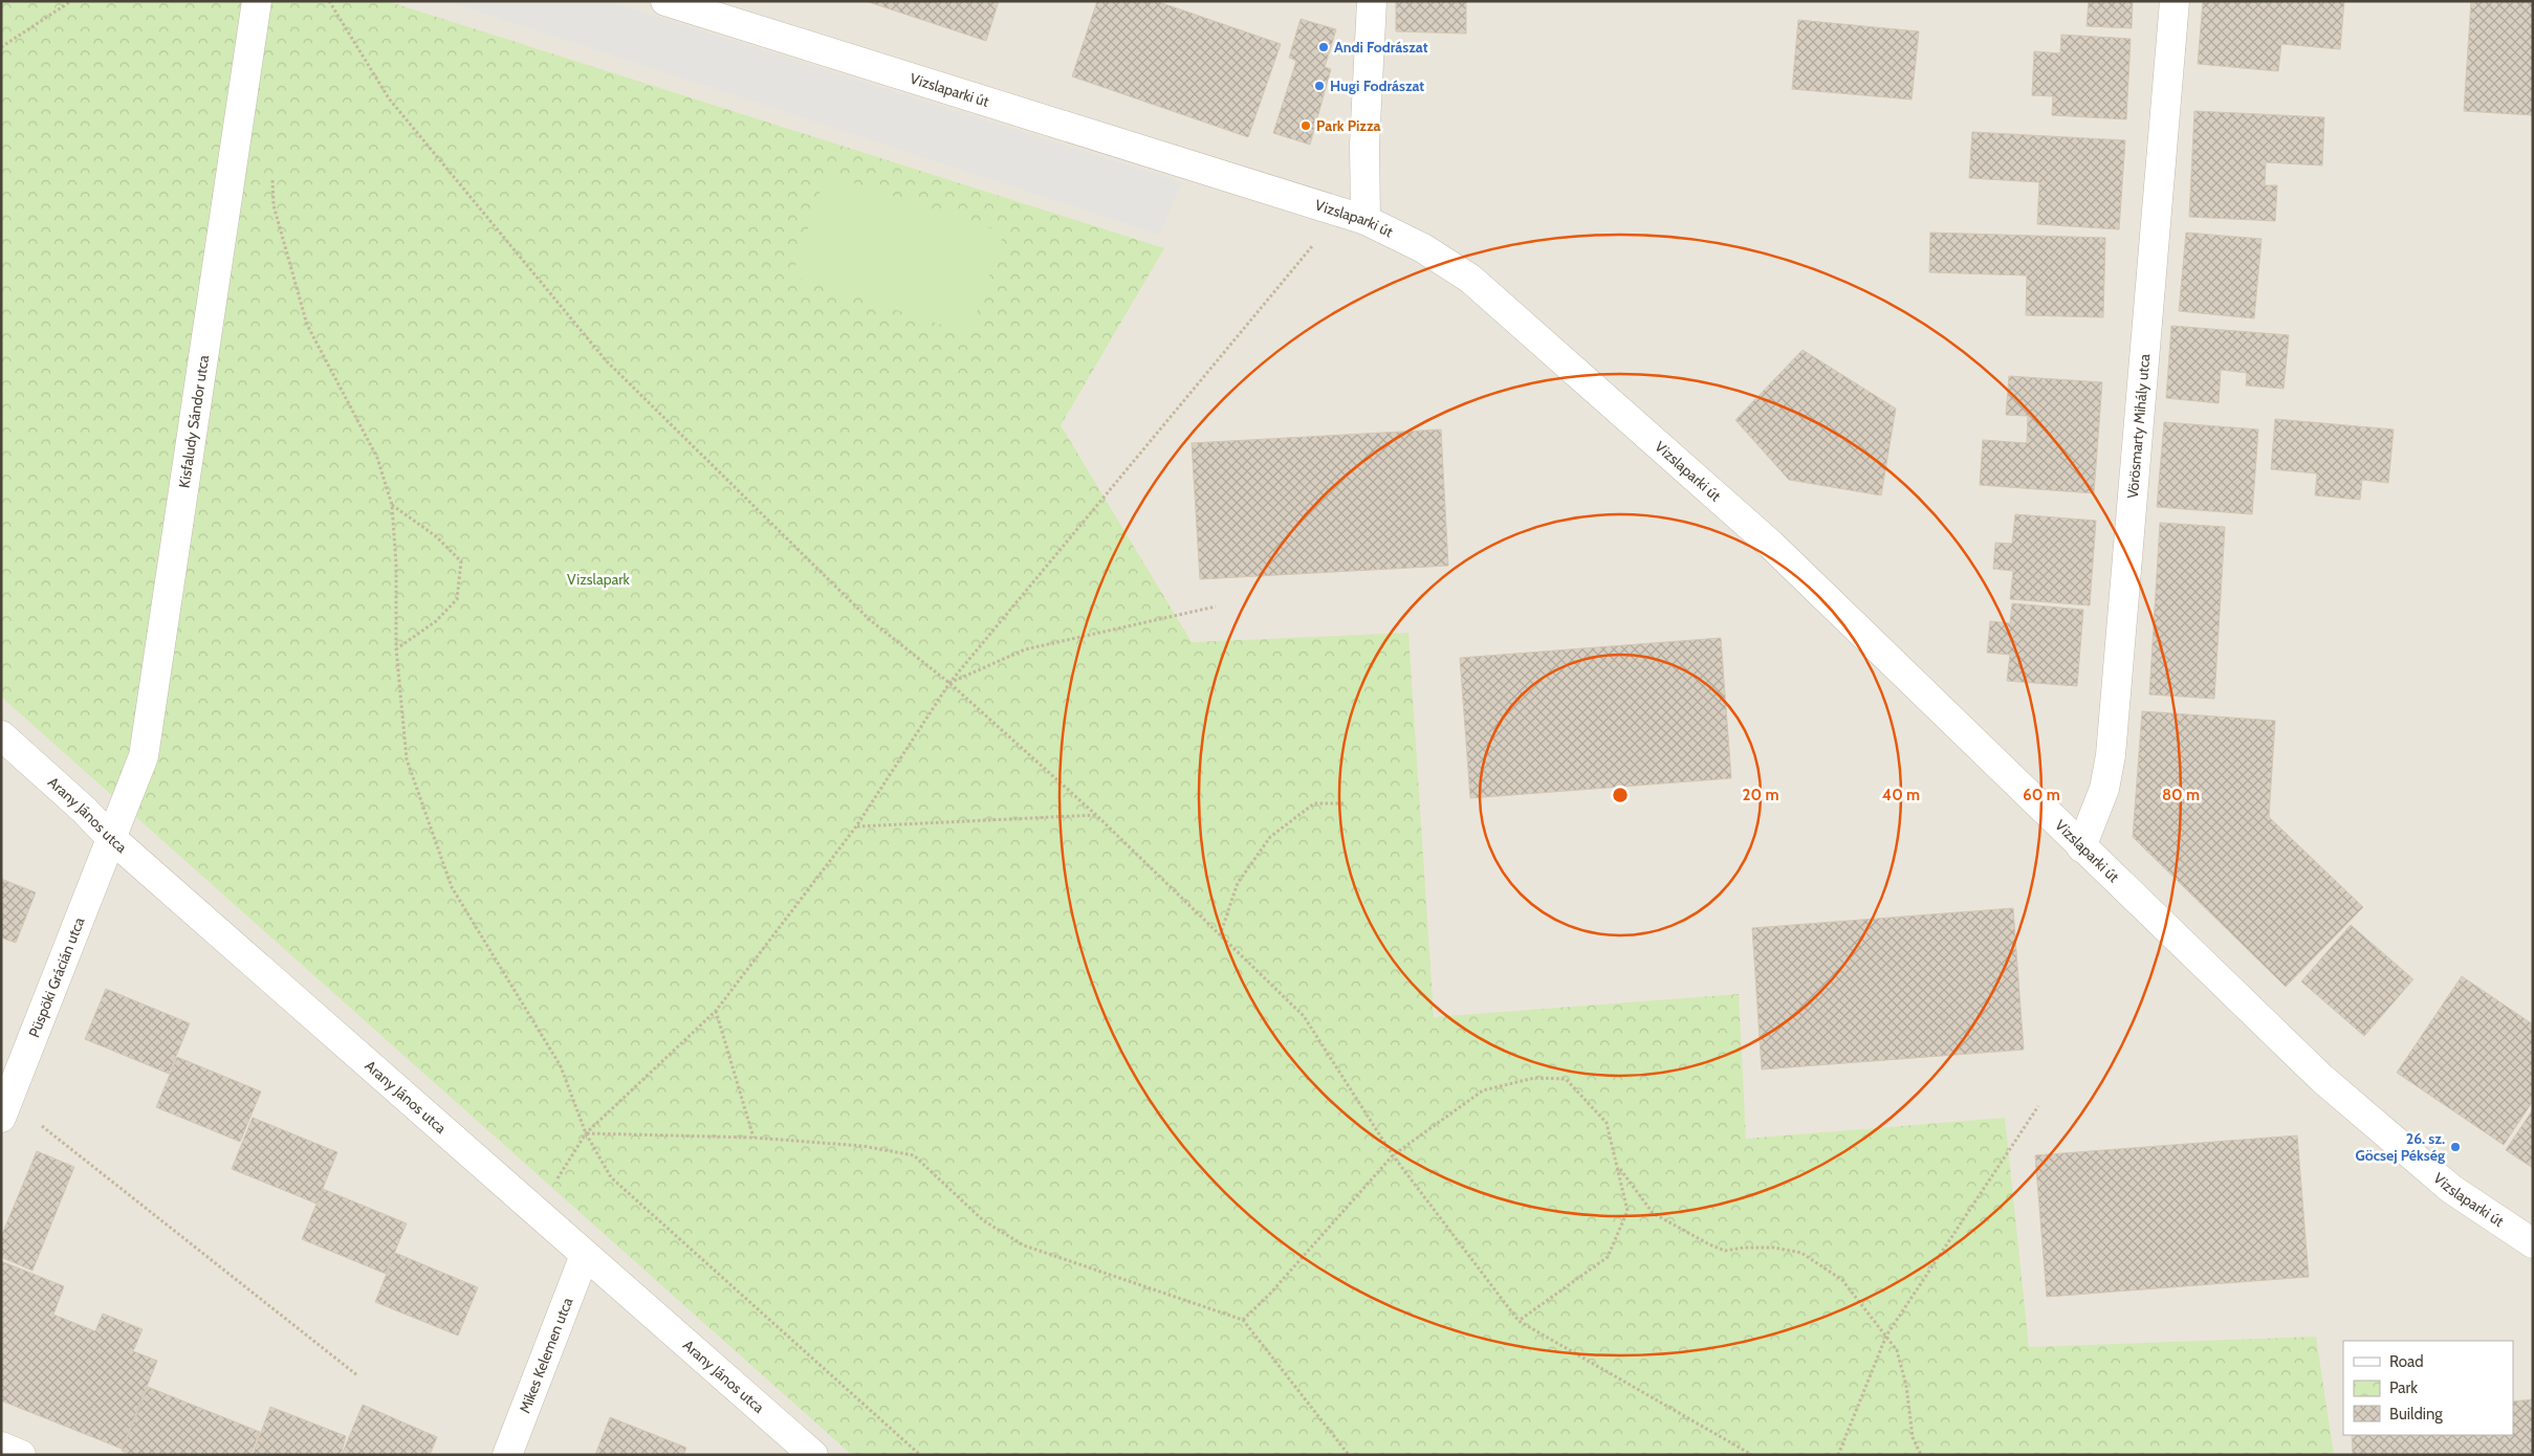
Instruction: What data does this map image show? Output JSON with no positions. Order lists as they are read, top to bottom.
{
  "streets": {
    "street": [
      "Vizslaparki út",
      "Kisfaludy Sándor utca",
      "Vörösmarty Mihály utca",
      "Arany János utca",
      "Püspöki Grácián utca",
      "Mikes Kelemen utca"
    ]
  },
  "crossings": [
    ["Vizslaparki út", "Vörösmarty Mihály utca"],
    ["Kisfaludy Sándor utca", "Arany János utca"],
    ["Kisfaludy Sándor utca", "Püspöki Grácián utca"],
    ["Arany János utca", "Püspöki Grácián utca"],
    ["Arany János utca", "Mikes Kelemen utca"]
  ],
  "parks": ["Vizslapark"],
  "places": [
    "Andi Fodrászat",
    "Hugi Fodrászat",
    "Park Pizza",
    "26. sz. Göcsej Pékség"
  ],
  "legend": ["Road", "Park", "Building"],
  "rings": [
    "20 m",
    "40 m",
    "60 m",
    "80 m"
  ]
}
